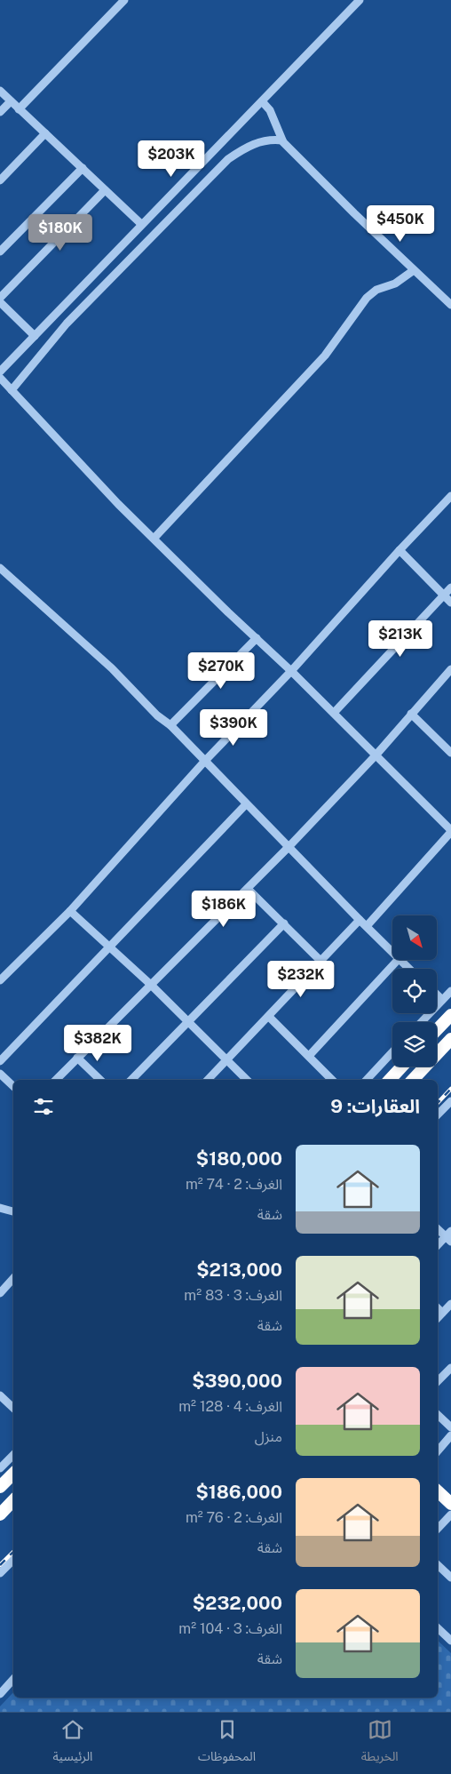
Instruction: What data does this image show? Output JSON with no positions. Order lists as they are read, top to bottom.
{
  "north": "bottom right",
  "page": {
    "price": [
      "$203K",
      "$450K",
      "$180K",
      "$213K",
      "$270K",
      "$390K",
      "$186K",
      "$232K",
      "$382K"
    ],
    "heading": "العقارات: 9",
    "list": [
      {
        "name": "$180,000",
        "note": "الغرف: 2 · 74 m² · شقة"
      },
      {
        "name": "$213,000",
        "note": "الغرف: 3 · 83 m² · شقة"
      },
      {
        "name": "$390,000",
        "note": "الغرف: 4 · 128 m² · منزل"
      },
      {
        "name": "$186,000",
        "note": "الغرف: 2 · 76 m² · شقة"
      },
      {
        "name": "$232,000",
        "note": "الغرف: 3 · 104 m² · شقة"
      }
    ],
    "tabs": ["الخريطة", "المحفوظات", "الرئيسية"]
  }
}
